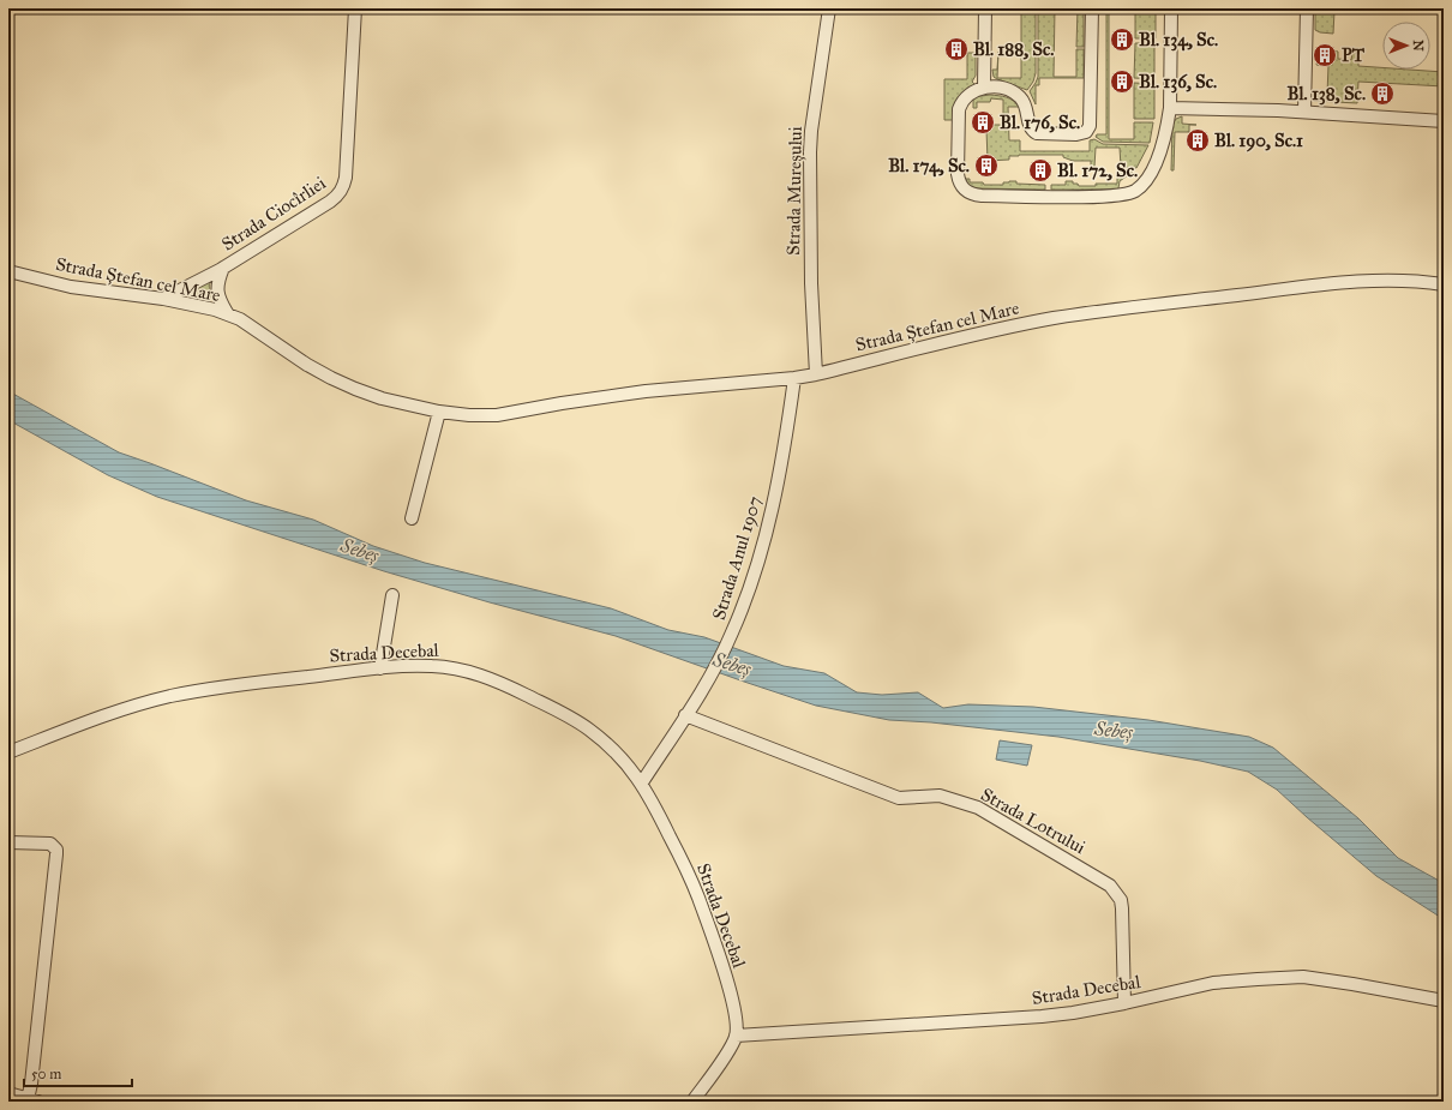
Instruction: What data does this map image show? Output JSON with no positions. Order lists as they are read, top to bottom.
{
  "streets": {
    "street": [
      "Strada Mureșului",
      "Strada Ciocîrliei",
      "Strada Ștefan cel Mare",
      "Strada Anul 1907",
      "Strada Decebal",
      "Strada Lotrului"
    ]
  },
  "crossings": [
    ["Strada Mureșului", "Strada Ștefan cel Mare"],
    ["Strada Ciocîrliei", "Strada Ștefan cel Mare"],
    ["Strada Ștefan cel Mare", "Strada Anul 1907"],
    ["Strada Anul 1907", "Strada Decebal"],
    ["Strada Anul 1907", "Strada Lotrului"],
    ["Strada Decebal", "Strada Lotrului"]
  ],
  "water": ["Sebeș"],
  "places": {
    "building": [
      "Bl. 134, Sc.",
      "Bl. 188, Sc.",
      "PT",
      "Bl. 136, Sc.",
      "Bl. 138, Sc.",
      "Bl. 176, Sc.",
      "Bl. 190, Sc.1",
      "Bl. 174, Sc.",
      "Bl. 172, Sc."
    ]
  },
  "scale_bar": "50 m",
  "north": "right"
}
